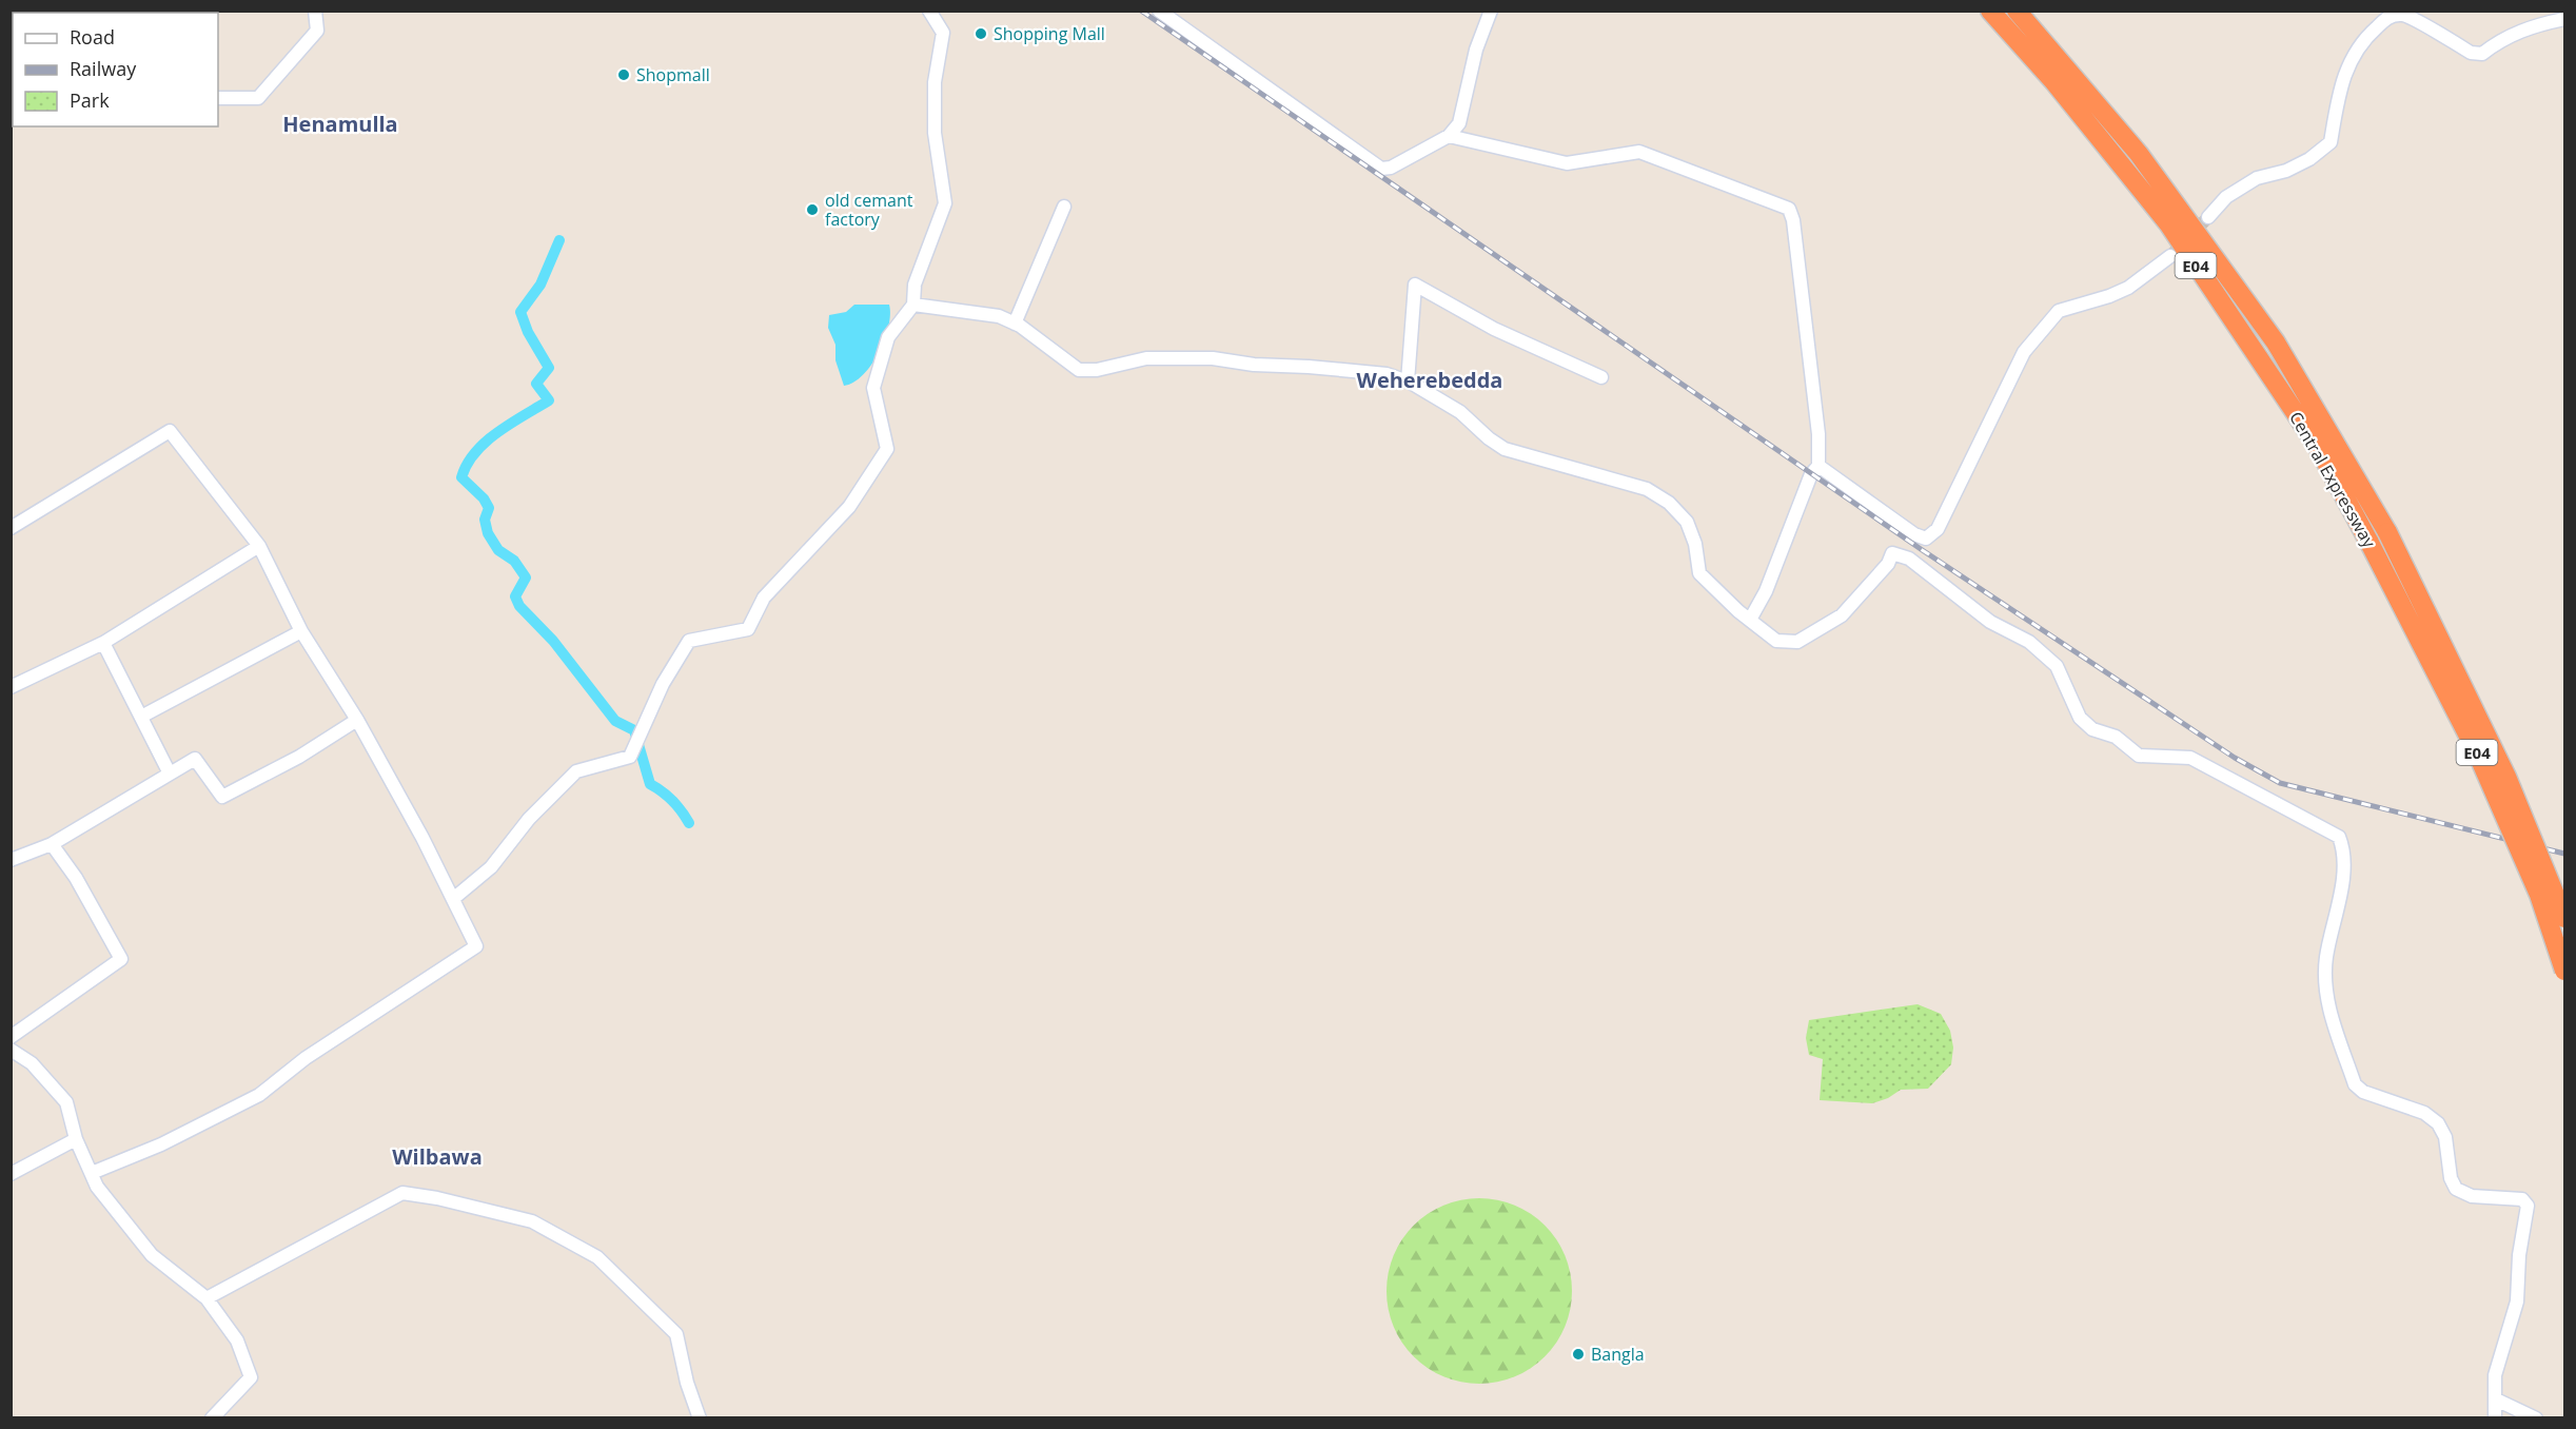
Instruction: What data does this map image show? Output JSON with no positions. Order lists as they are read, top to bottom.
{
  "streets": {
    "highway": ["E04", "Central Expressway"]
  },
  "districts": ["Henamulla", "Weherebedda", "Wilbawa"],
  "places": [
    "Shopping Mall",
    "Shopmall",
    "old cemant factory",
    "Bangla"
  ],
  "legend": ["Road", "Railway", "Park"]
}
